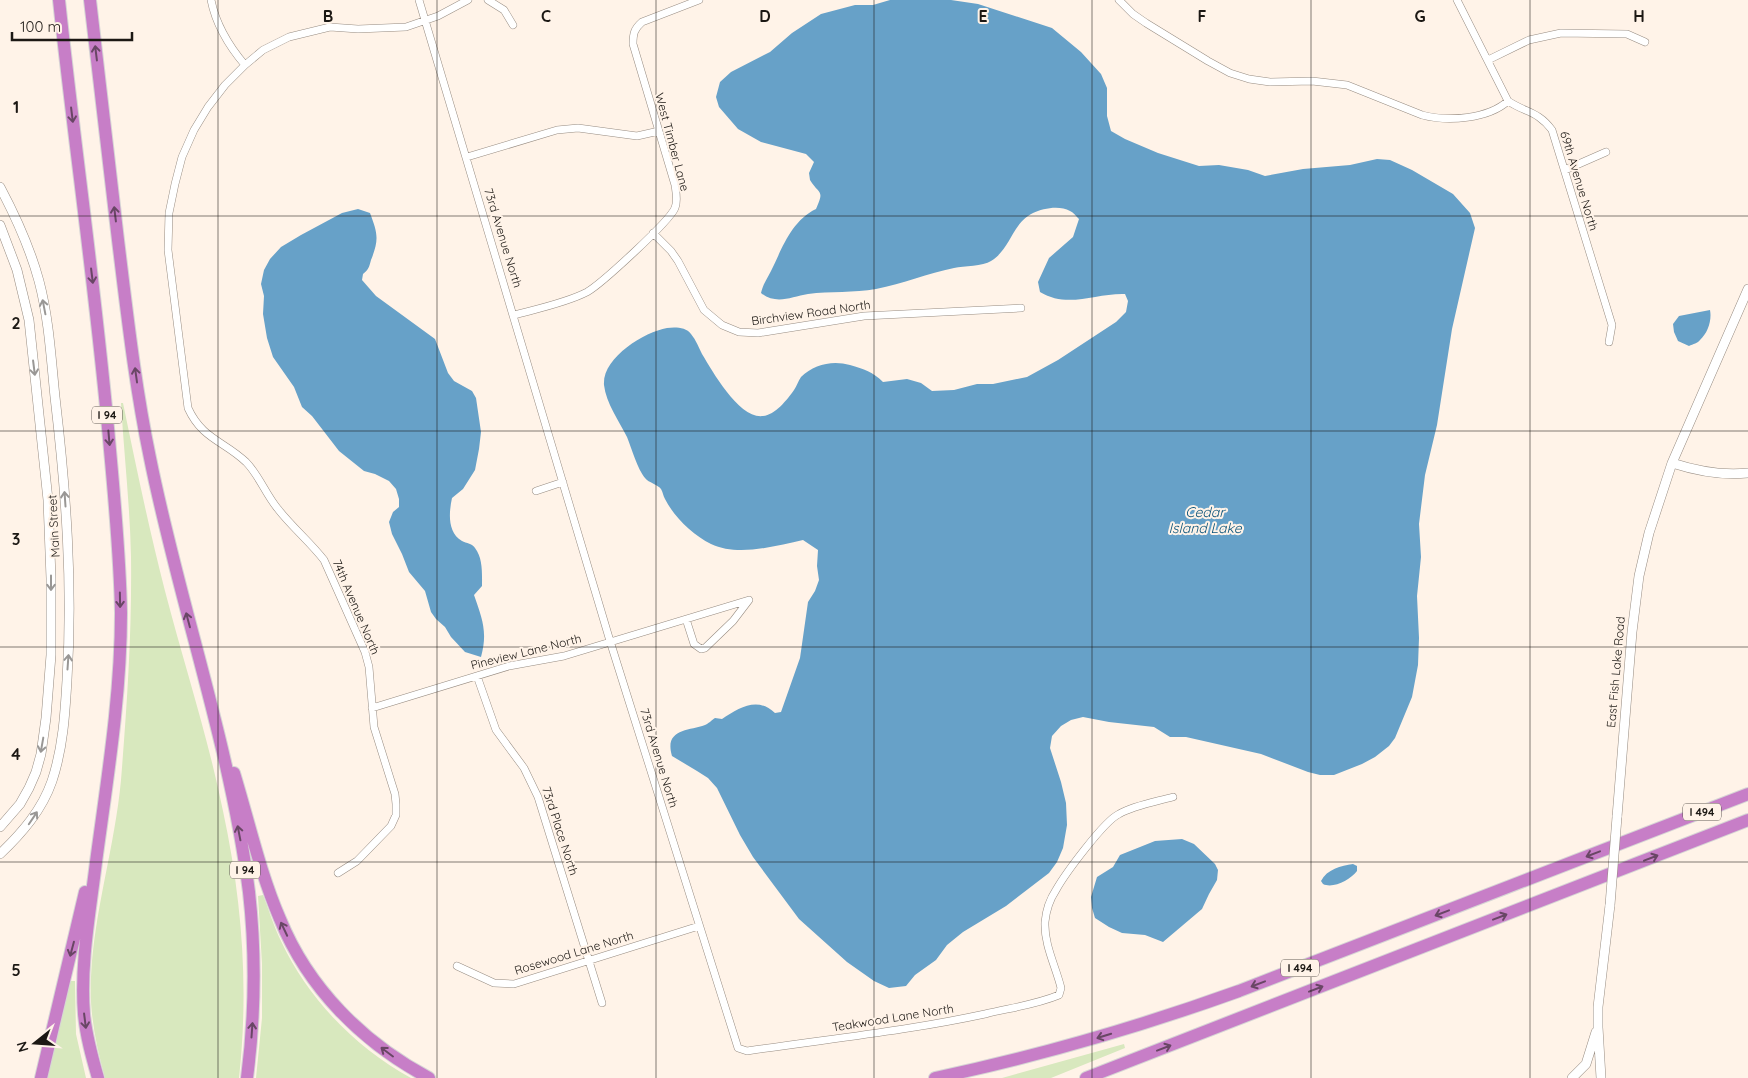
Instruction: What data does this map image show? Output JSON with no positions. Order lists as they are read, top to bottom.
{
  "streets": {
    "highway": ["I 94", "I 494"],
    "street": [
      "West Timber Lane",
      "69th Avenue North",
      "73rd Avenue North",
      "Birchview Road North",
      "Main Street",
      "74th Avenue North",
      "Pineview Lane North",
      "East Fish Lake Road",
      "73rd Place North",
      "Rosewood Lane North",
      "Teakwood Lane North"
    ]
  },
  "crossings": [
    ["West Timber Lane", "73rd Avenue North"],
    ["West Timber Lane", "Birchview Road North"],
    ["73rd Avenue North", "74th Avenue North"],
    ["73rd Avenue North", "Pineview Lane North"],
    ["73rd Avenue North", "Rosewood Lane North"],
    ["73rd Avenue North", "Teakwood Lane North"],
    ["74th Avenue North", "Pineview Lane North"],
    ["Pineview Lane North", "73rd Place North"],
    ["73rd Place North", "Rosewood Lane North"]
  ],
  "water": ["Cedar Island Lake"],
  "scale_bar": "100 m",
  "north": "left",
  "grid": {
    "columns": [
      "B",
      "C",
      "D",
      "E",
      "F",
      "G",
      "H"
    ],
    "rows": [
      "1",
      "2",
      "3",
      "4",
      "5"
    ]
  }
}
